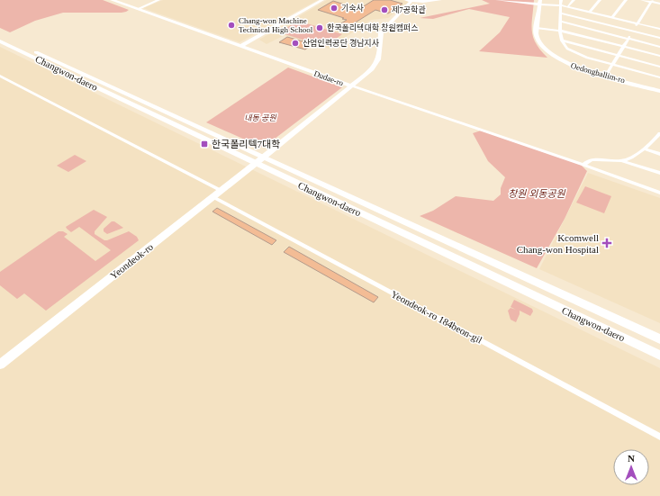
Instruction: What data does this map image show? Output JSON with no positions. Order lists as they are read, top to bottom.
{
  "streets": {
    "main road": ["Changwon-daero"],
    "street": [
      "Oedongballim-ro",
      "Dudae-ro",
      "Yeondeok-ro",
      "Yeondeok-ro 184beon-gil"
    ]
  },
  "crossings": [
    ["Changwon-daero", "Dudae-ro"],
    ["Changwon-daero", "Yeondeok-ro"],
    ["Dudae-ro", "Yeondeok-ro"],
    ["Yeondeok-ro", "Yeondeok-ro 184beon-gil"]
  ],
  "parks": ["내동 공원", "창원 외동공원"],
  "places": {
    "other": [
      "기숙사",
      "제7공학관",
      "Chang-won Machine Technical High School",
      "한국폴리텍대학 창원캠퍼스",
      "산업인력공단 경남지사"
    ],
    "transit": ["한국폴리텍7대학"],
    "health": ["Kcomwell Chang-won Hospital"]
  },
  "north": "top"
}
